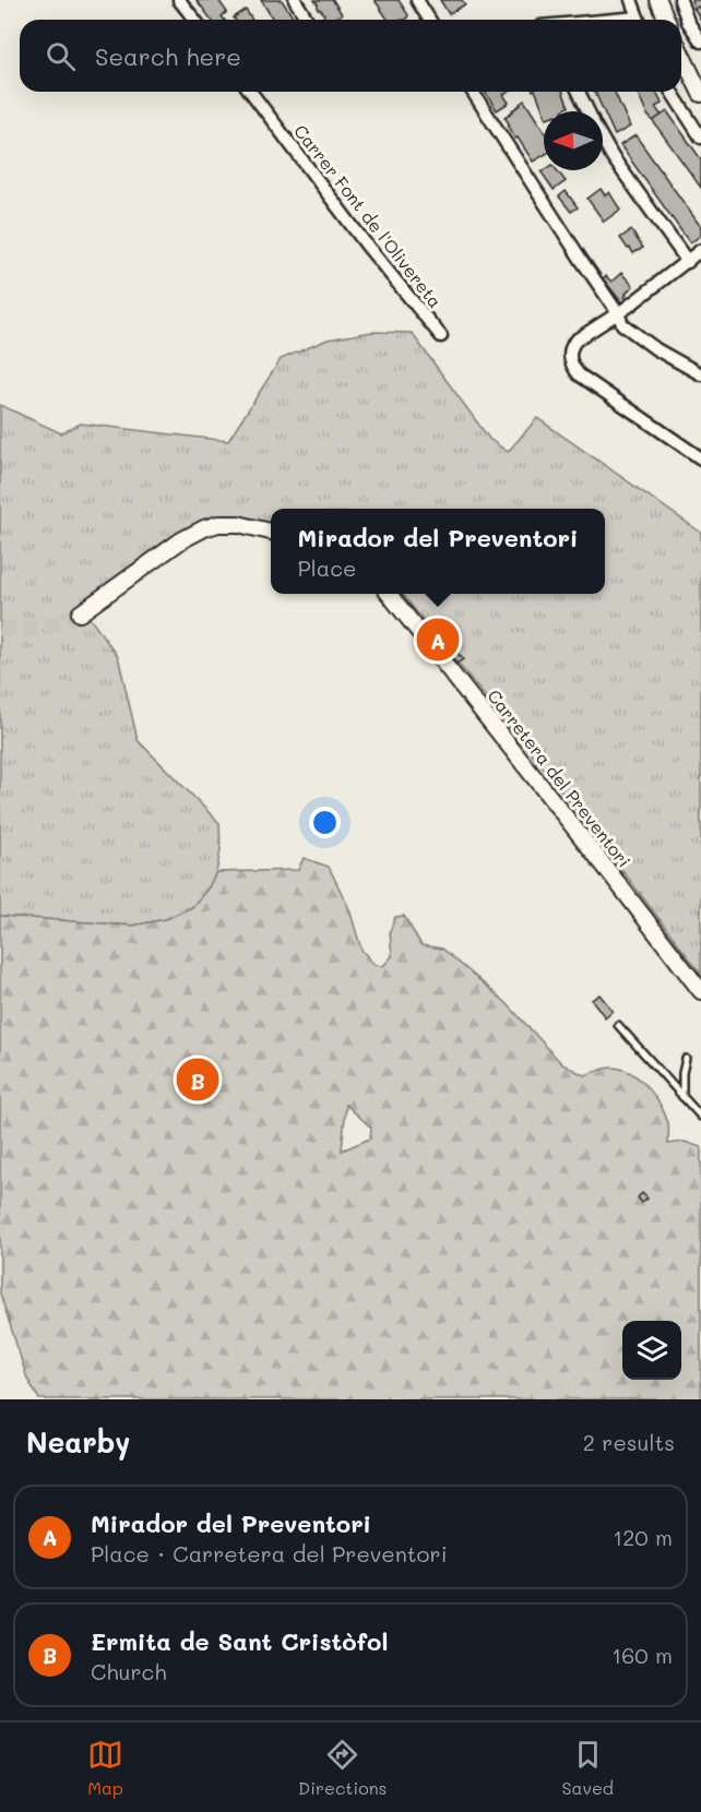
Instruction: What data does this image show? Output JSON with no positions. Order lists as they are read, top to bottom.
{
  "streets": {
    "street": ["Carrer Font de l'Olivereta", "Carretera del Preventori"]
  },
  "north": "left",
  "page": {
    "search": "Search here",
    "popup": ["Mirador del Preventori", "Place"],
    "pins": ["A", "B"],
    "heading": ["Nearby", "2 results"],
    "list": [
      {
        "mark": "A",
        "name": "Mirador del Preventori",
        "note": "Place · Carretera del Preventori",
        "value": "120 m"
      },
      {
        "mark": "B",
        "name": "Ermita de Sant Cristòfol",
        "note": "Church",
        "value": "160 m"
      }
    ],
    "nav": ["Map", "Directions", "Saved"]
  }
}
